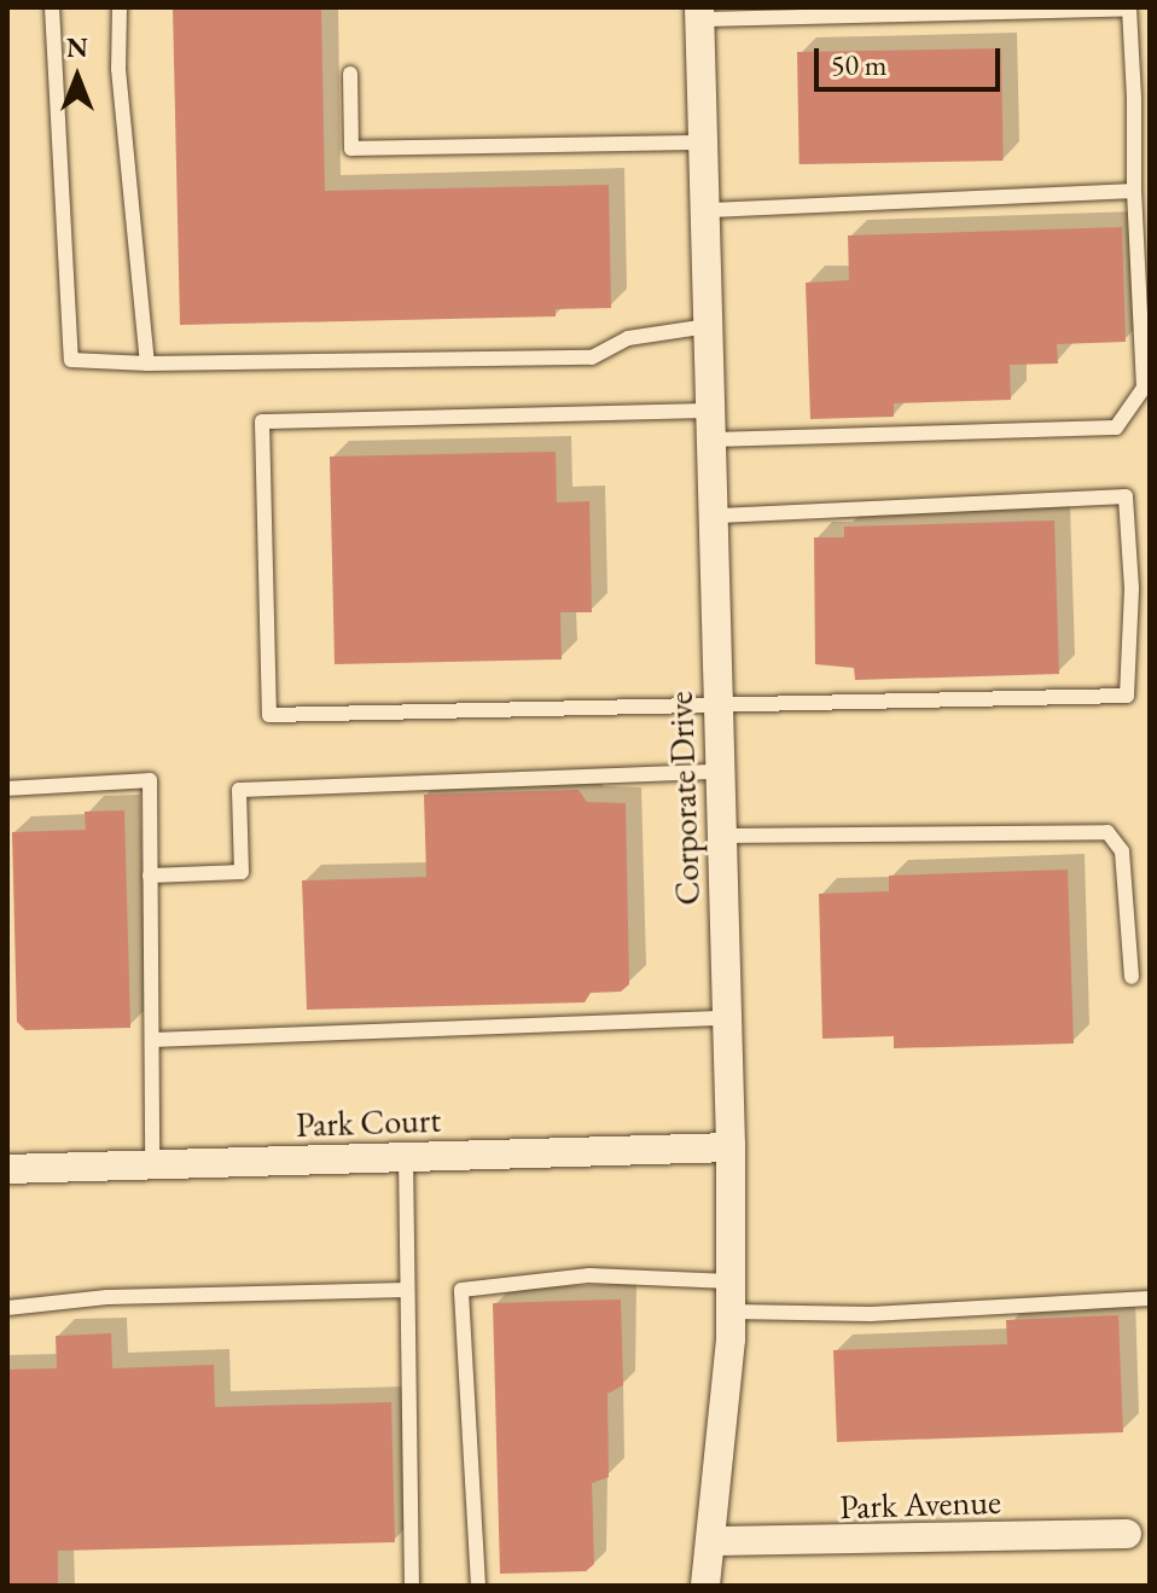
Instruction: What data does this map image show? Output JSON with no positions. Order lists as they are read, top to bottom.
{
  "streets": {
    "street": ["Corporate Drive", "Park Court", "Park Avenue"]
  },
  "crossings": [
    ["Corporate Drive", "Park Court"],
    ["Corporate Drive", "Park Avenue"]
  ],
  "scale_bar": "50 m",
  "north": "top"
}
